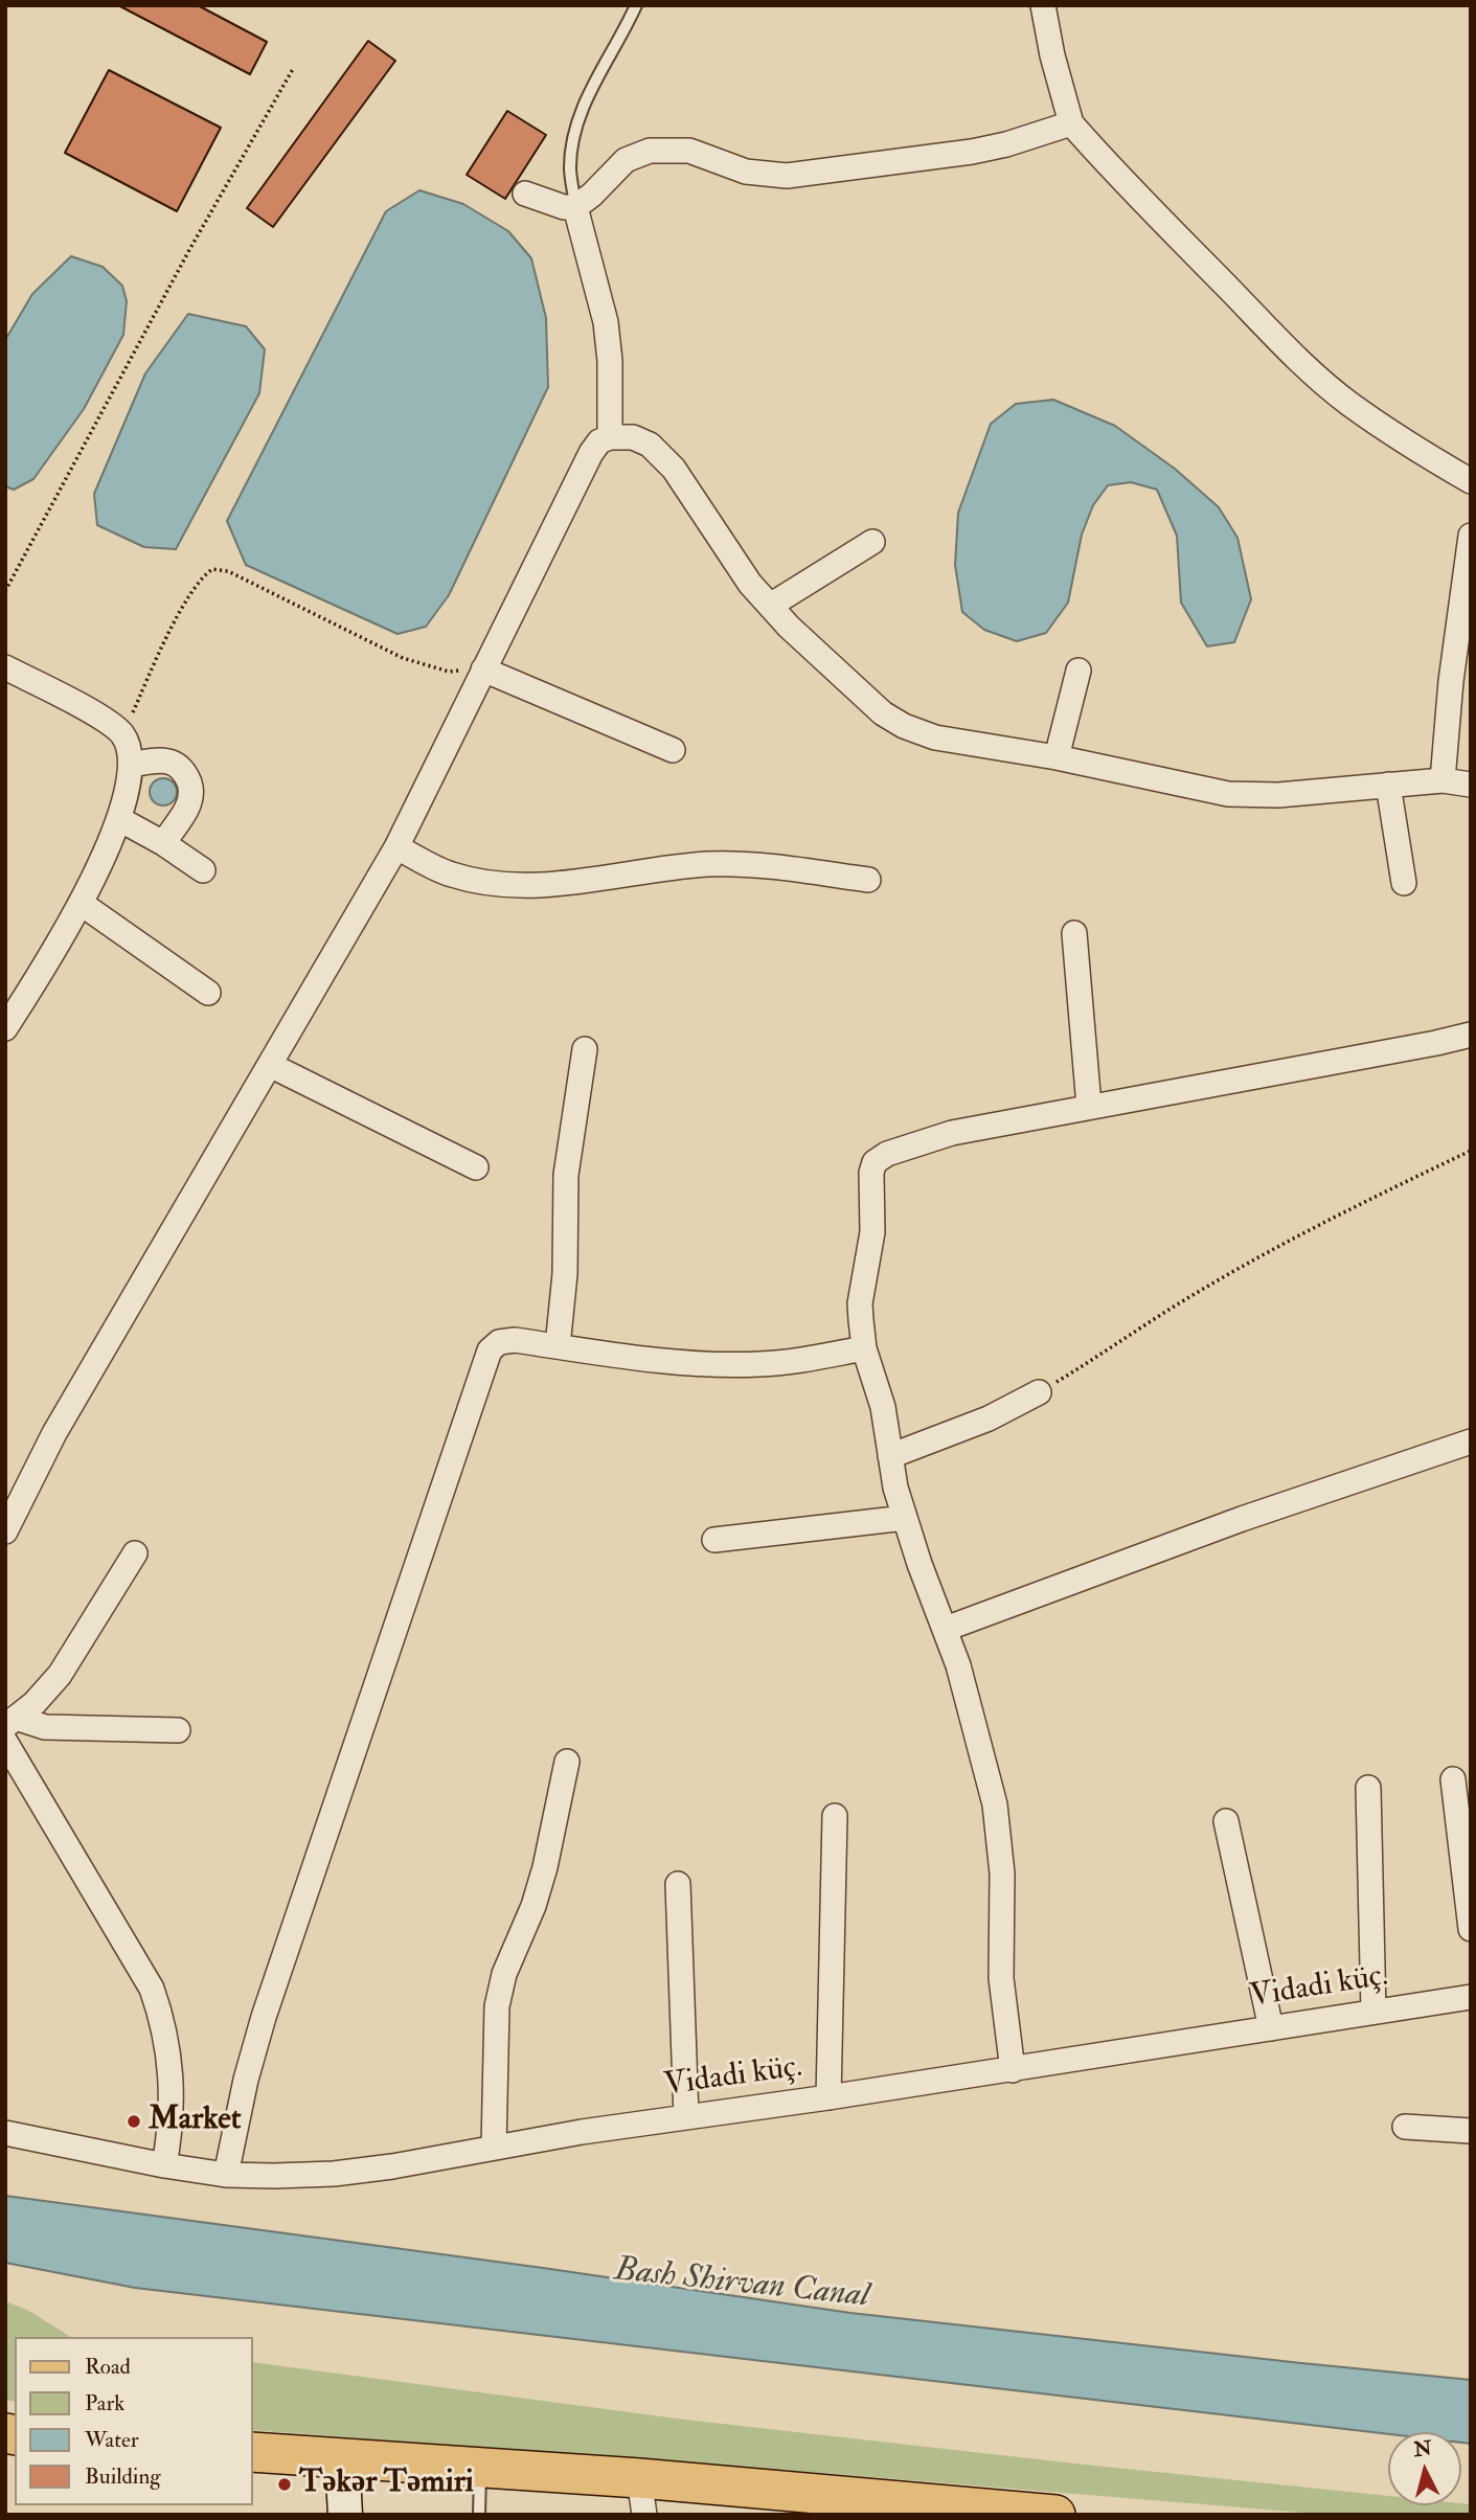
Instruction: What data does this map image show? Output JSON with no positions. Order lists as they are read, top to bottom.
{
  "streets": {
    "street": ["Vidadi küç."]
  },
  "water": ["Bash Shirvan Canal"],
  "places": ["Market", "Təkər Təmiri"],
  "legend": [
    "Road",
    "Park",
    "Water",
    "Building"
  ],
  "north": "top"
}
